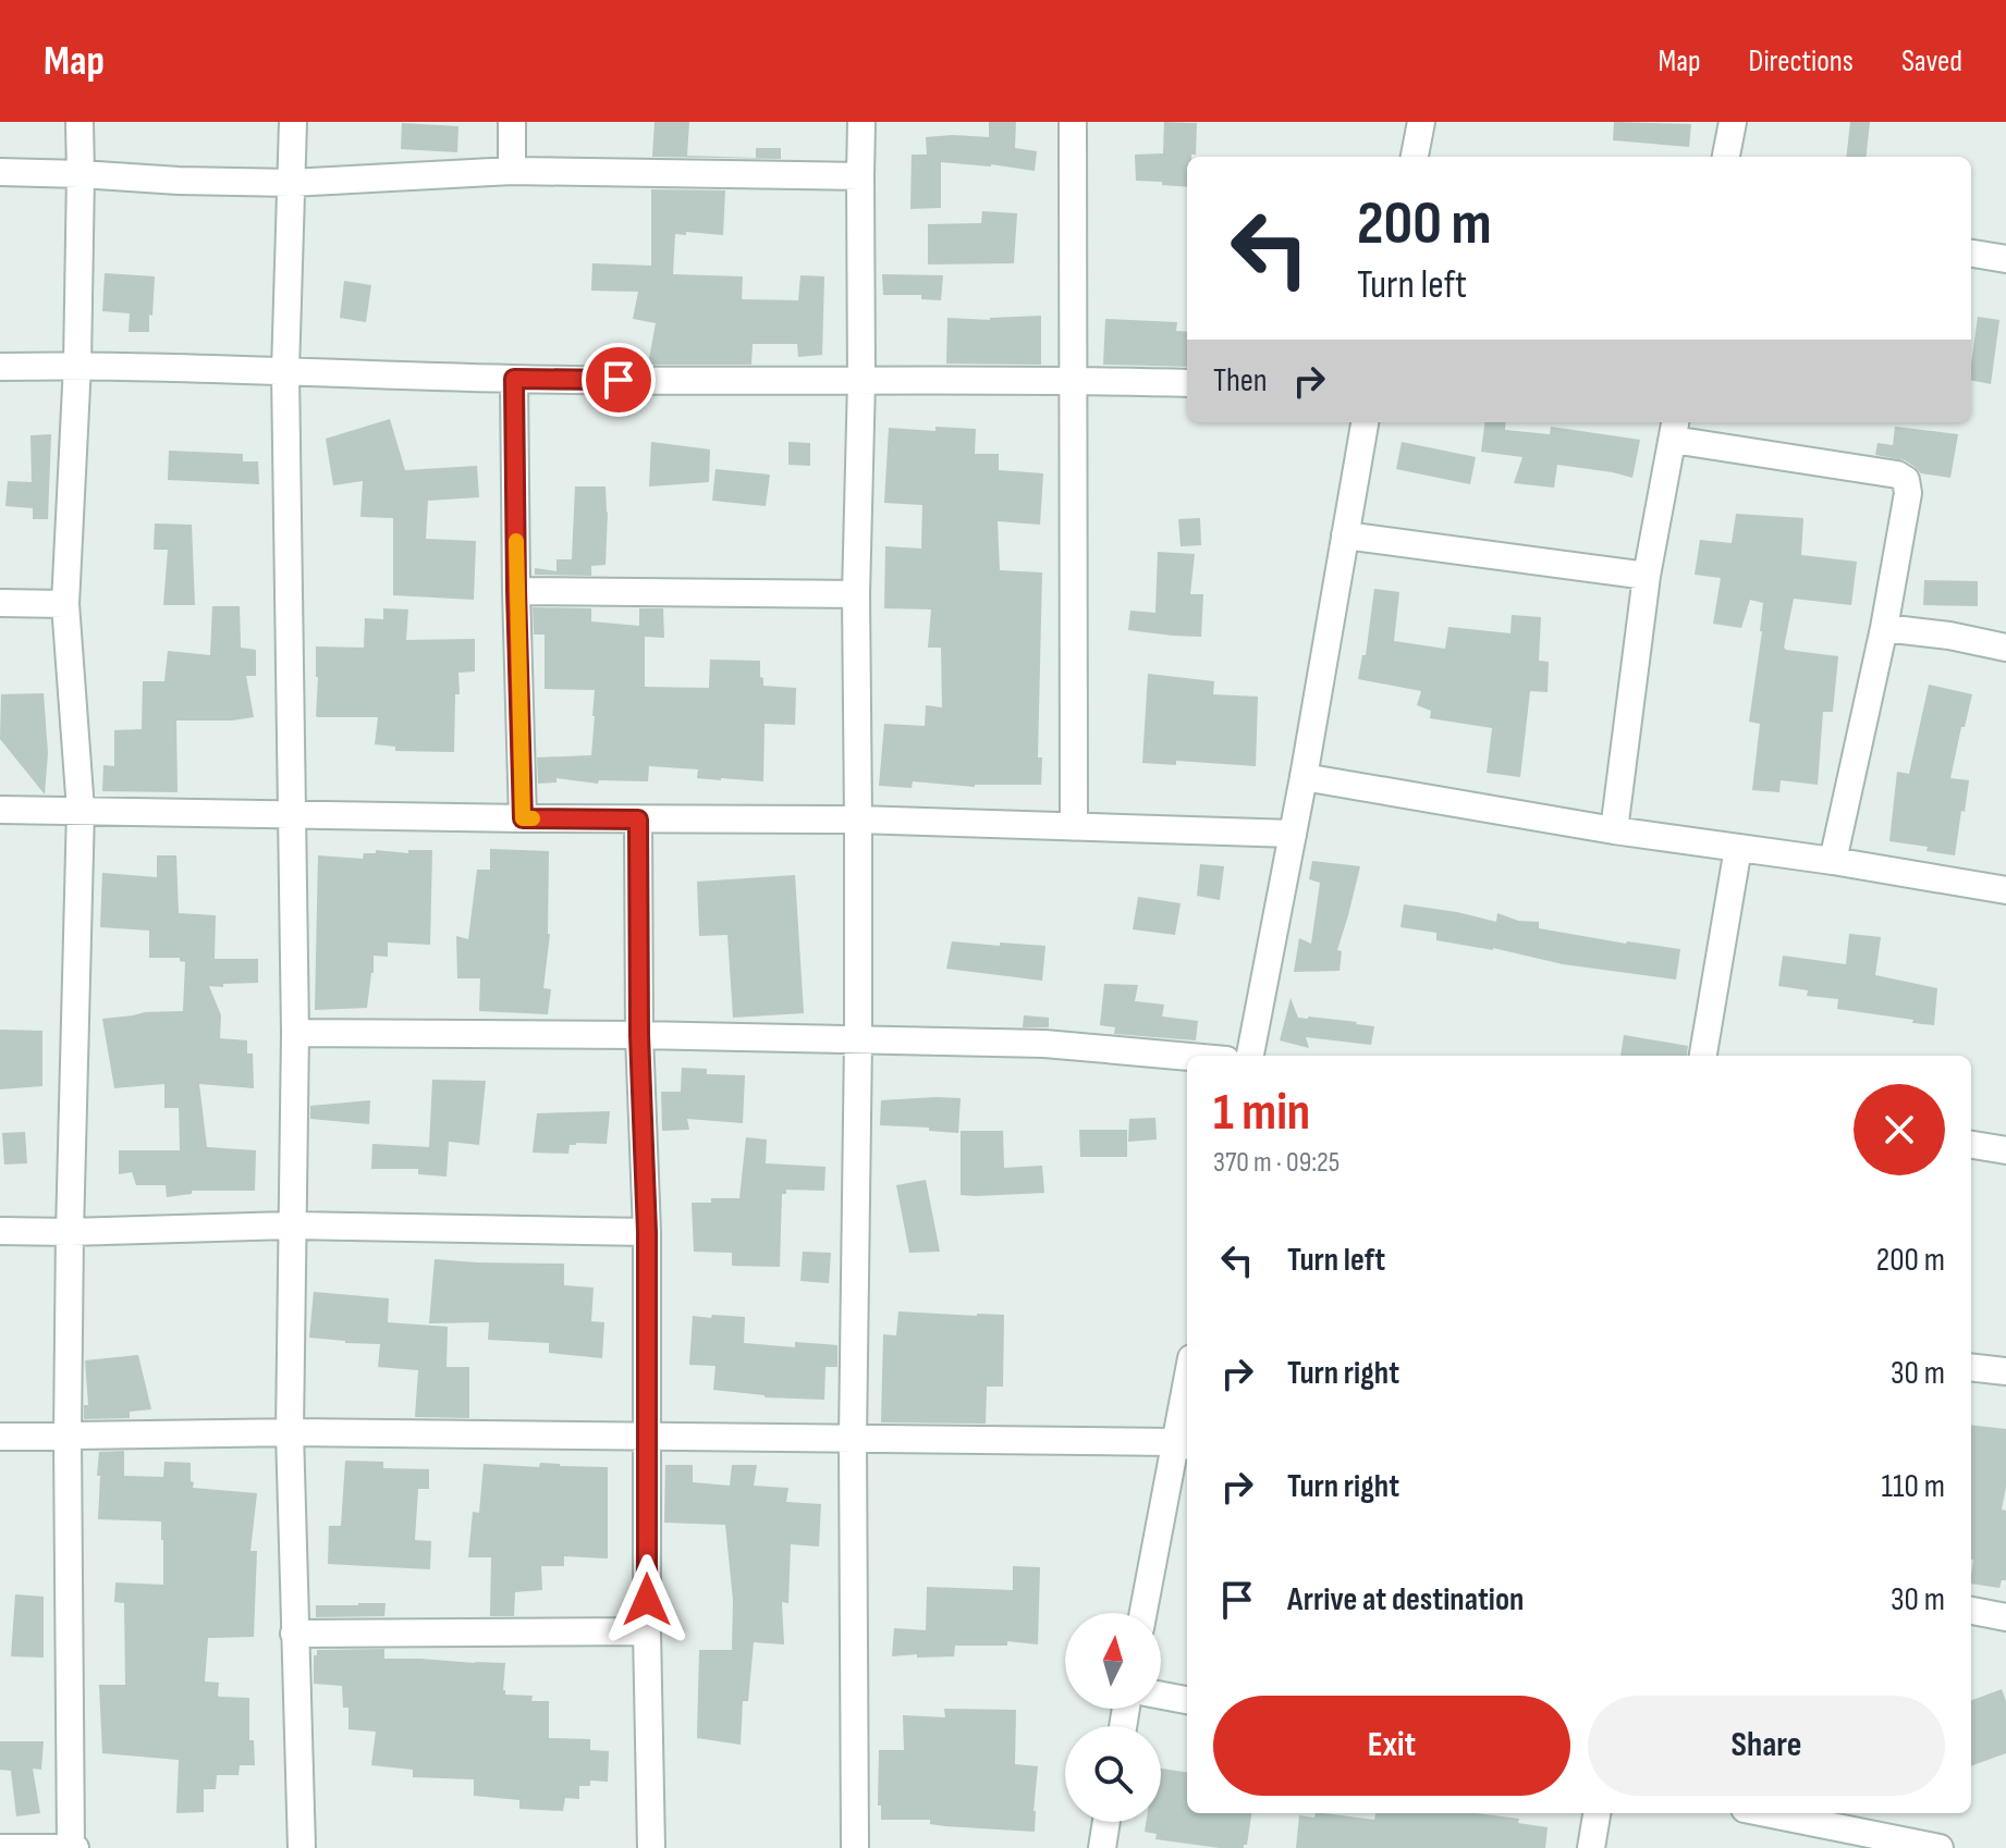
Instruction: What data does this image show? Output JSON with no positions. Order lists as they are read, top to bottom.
{
  "north": "top",
  "page": {
    "header": "Map",
    "nav": ["Map", "Directions", "Saved"],
    "turn": ["200 m", "Turn left"],
    "then": "Then",
    "heading": ["1 min", "370 m · 09:25"],
    "list": [
      {
        "name": "Turn left",
        "value": "200 m"
      },
      {
        "name": "Turn right",
        "value": "30 m"
      },
      {
        "name": "Turn right",
        "value": "110 m"
      },
      {
        "name": "Arrive at destination",
        "value": "30 m"
      }
    ],
    "buttons": ["Exit", "Share"]
  }
}
